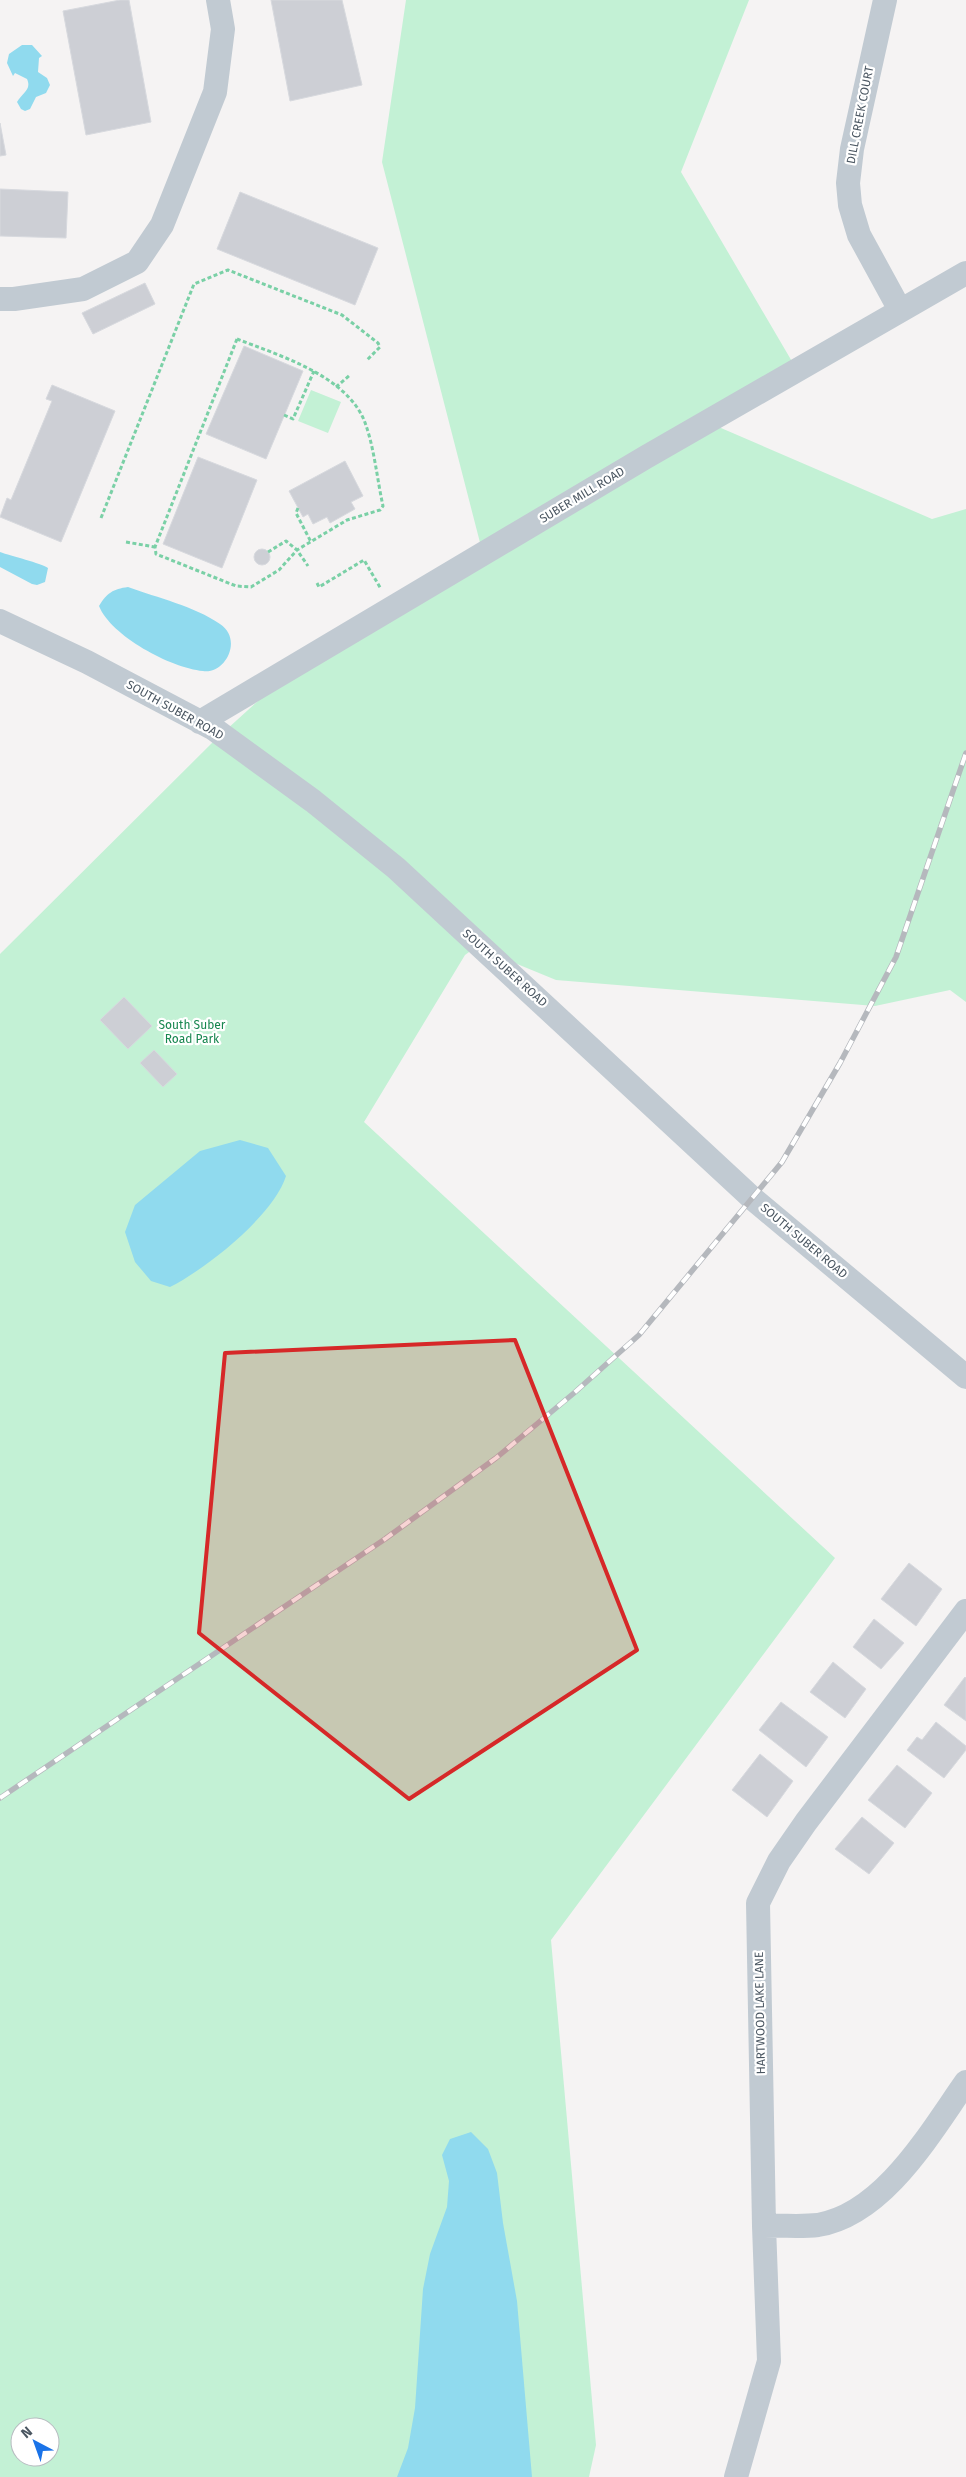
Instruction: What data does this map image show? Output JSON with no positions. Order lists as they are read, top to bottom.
{
  "streets": {
    "street": [
      "DILL CREEK COURT",
      "SUBER MILL ROAD",
      "SOUTH SUBER ROAD",
      "HARTWOOD LAKE LANE"
    ]
  },
  "crossings": [
    ["DILL CREEK COURT", "SUBER MILL ROAD"],
    ["SUBER MILL ROAD", "SOUTH SUBER ROAD"]
  ],
  "parks": ["South Suber Road Park"],
  "north": "top left"
}
